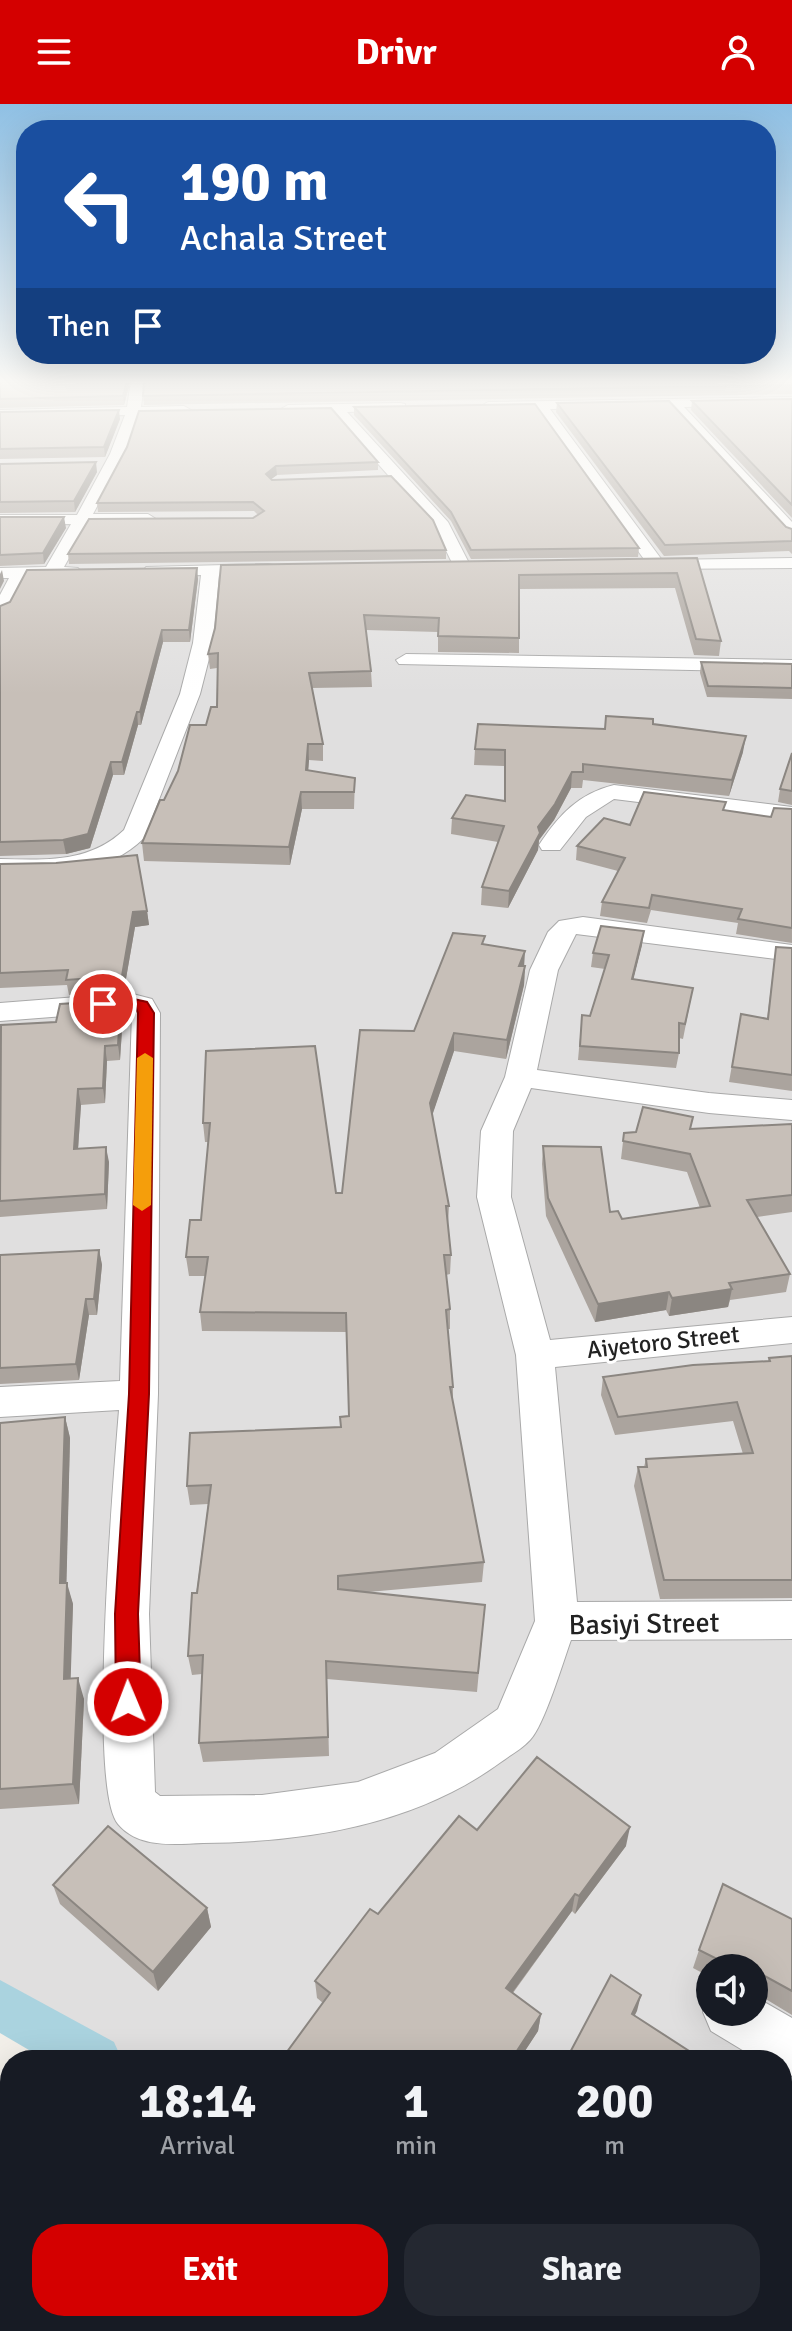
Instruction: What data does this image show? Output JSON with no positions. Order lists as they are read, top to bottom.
{
  "streets": {
    "street": ["Aiyetoro Street", "Basiyi Street"]
  },
  "page": {
    "header": "Drivr",
    "turn": ["190 m", "Achala Street"],
    "then": "Then",
    "eta": [
      "18:14",
      "Arrival",
      "1",
      "min",
      "200",
      "m"
    ],
    "buttons": ["Exit", "Share"]
  }
}
